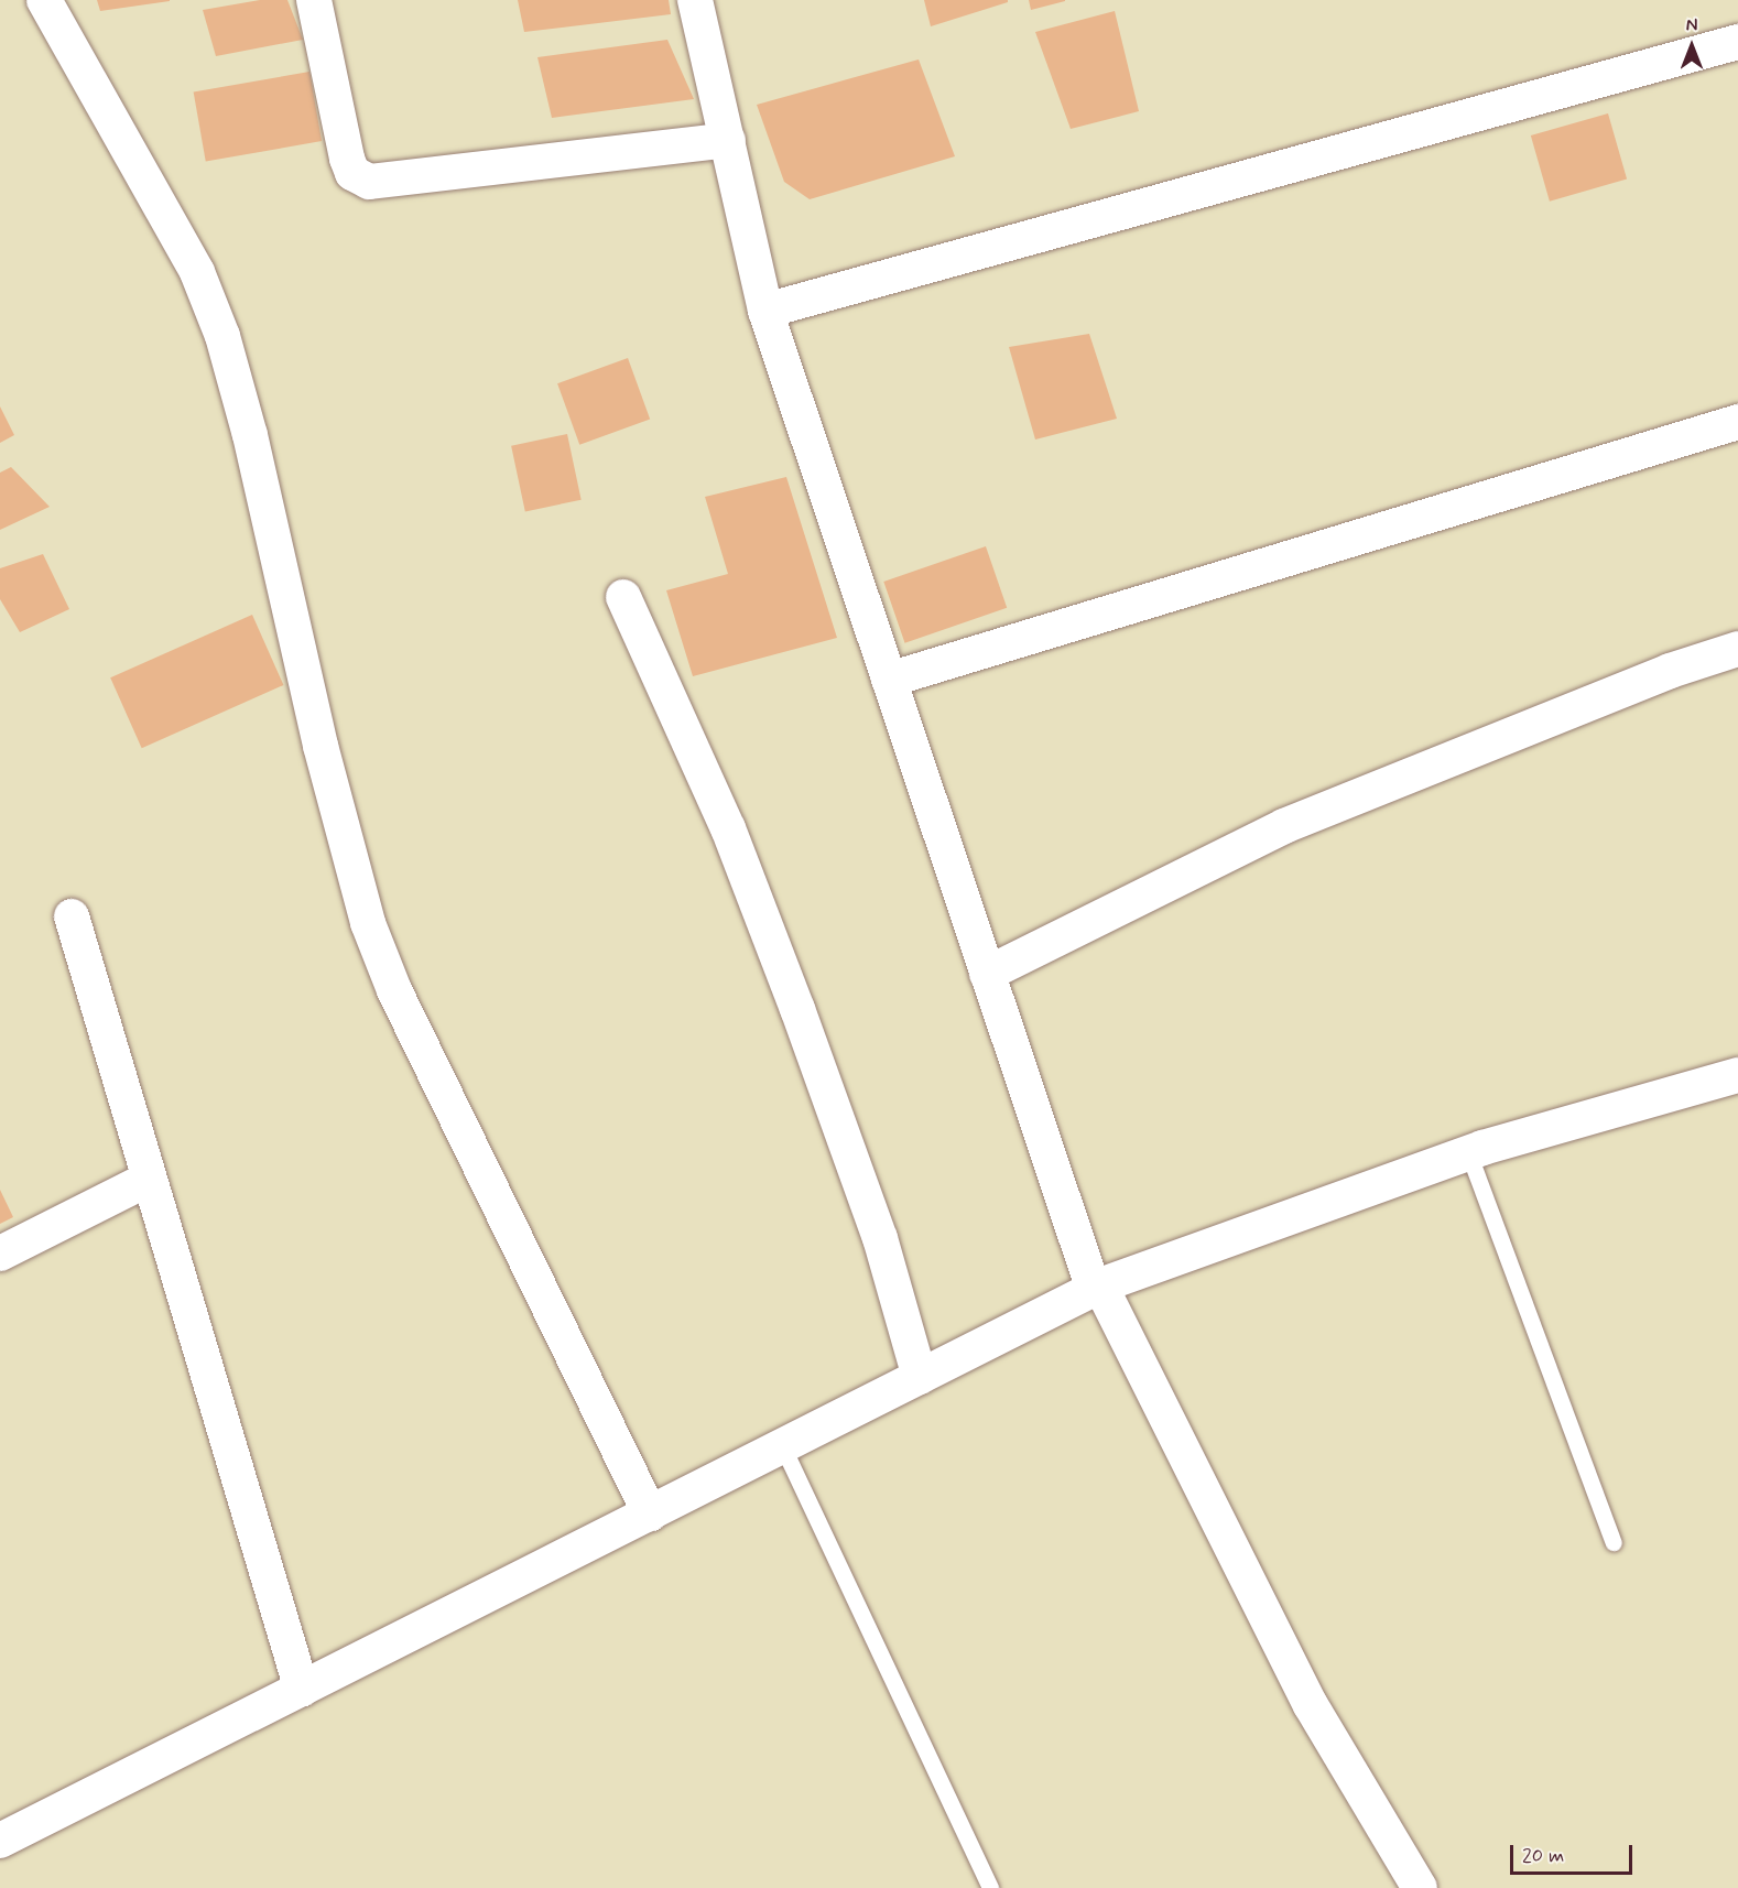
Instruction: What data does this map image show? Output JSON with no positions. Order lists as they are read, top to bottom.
{
  "scale_bar": "20 m",
  "north": "top"
}
